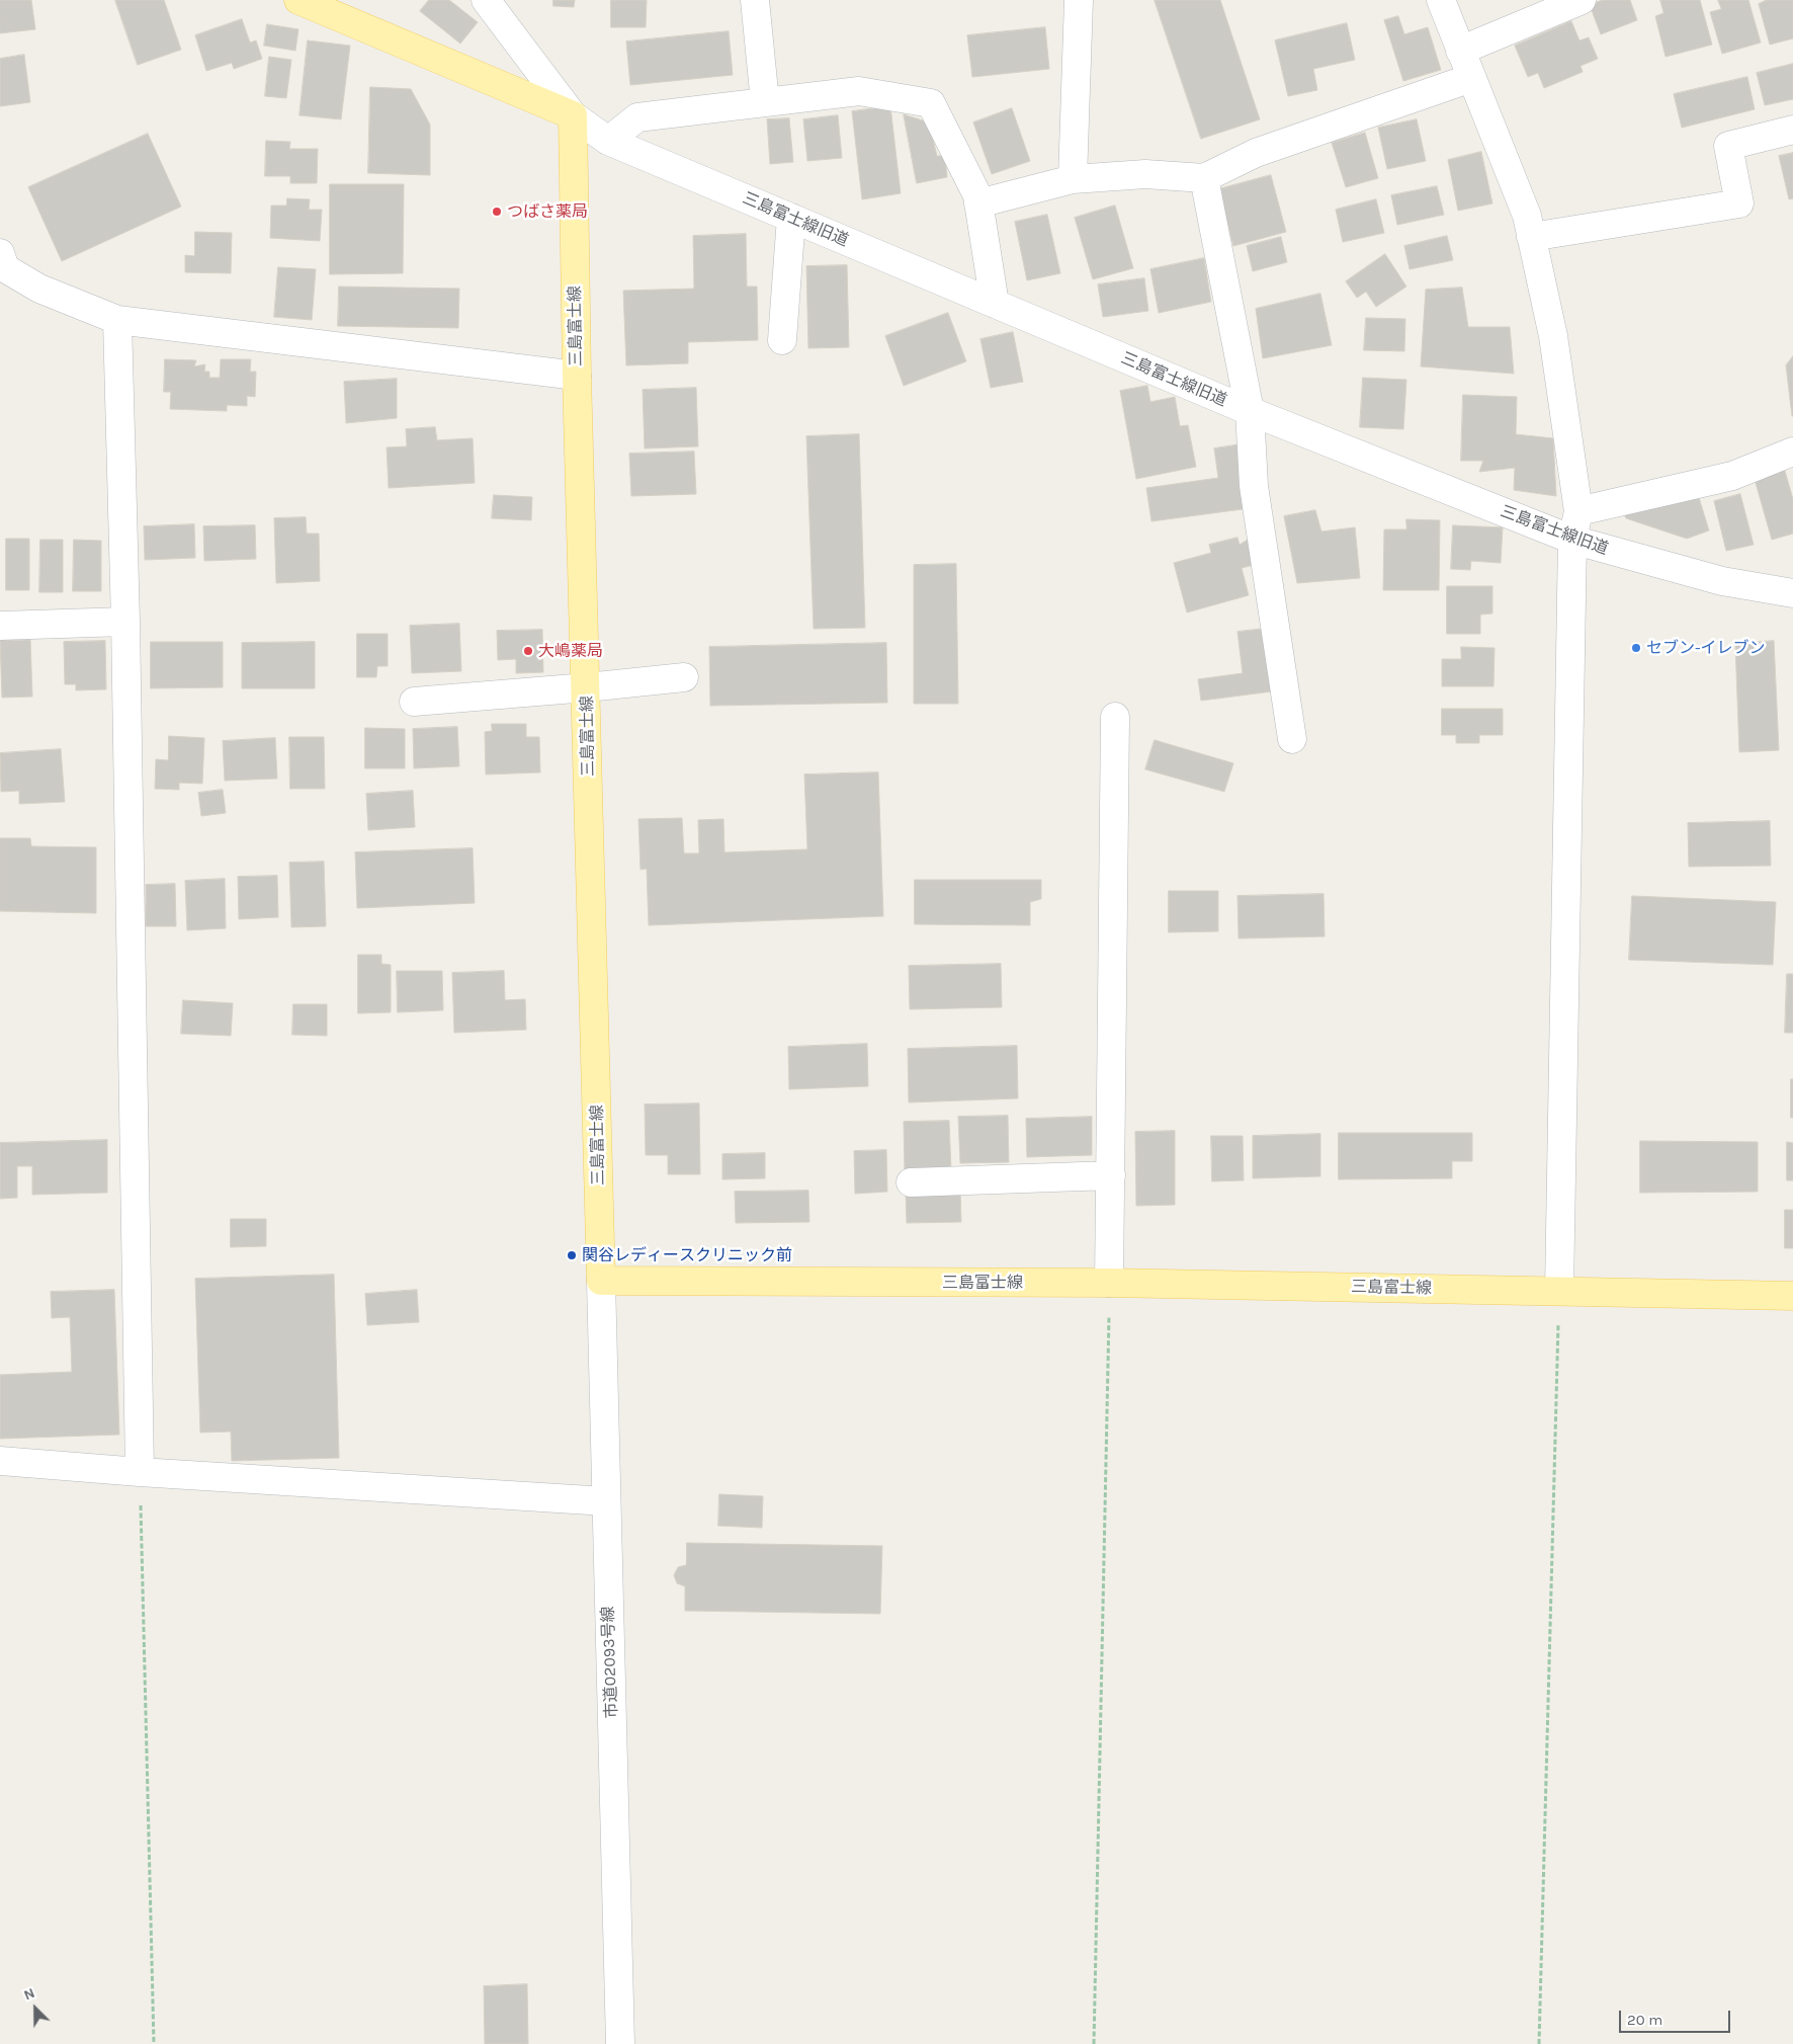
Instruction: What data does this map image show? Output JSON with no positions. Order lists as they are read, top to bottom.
{
  "streets": {
    "main road": ["三島富士線"],
    "street": ["三島富士線旧道", "市道02093号線"]
  },
  "crossings": [
    ["三島富士線旧道", "三島富士線"],
    ["三島富士線", "市道02093号線"]
  ],
  "places": [
    "つばさ薬局",
    "セブン-イレブン",
    "大嶋薬局",
    "関谷レディースクリニック前"
  ],
  "scale_bar": "20 m",
  "north": "top left"
}
